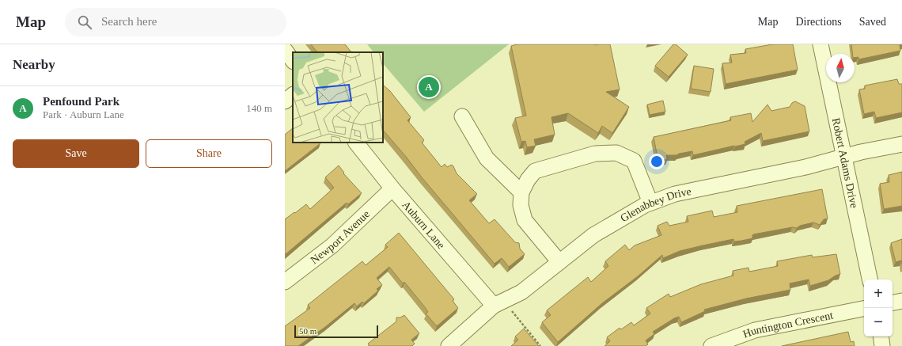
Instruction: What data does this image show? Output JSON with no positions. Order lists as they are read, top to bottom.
{
  "streets": {
    "street": [
      "Robert Adams Drive",
      "Glenabbey Drive",
      "Auburn Lane",
      "Newport Avenue",
      "Huntington Crescent"
    ]
  },
  "crossings": [
    ["Robert Adams Drive", "Glenabbey Drive"],
    ["Glenabbey Drive", "Auburn Lane"],
    ["Auburn Lane", "Newport Avenue"]
  ],
  "scale_bar": "50 m",
  "north": "top",
  "page": {
    "header": "Map",
    "search": "Search here",
    "nav": ["Map", "Directions", "Saved"],
    "heading": "Nearby",
    "pins": "A",
    "list": [
      {
        "mark": "A",
        "name": "Penfound Park",
        "note": "Park · Auburn Lane",
        "value": "140 m"
      }
    ],
    "buttons": ["Save", "Share"],
    "map_buttons": ["+", "−"],
    "scale": "50 m"
  }
}
